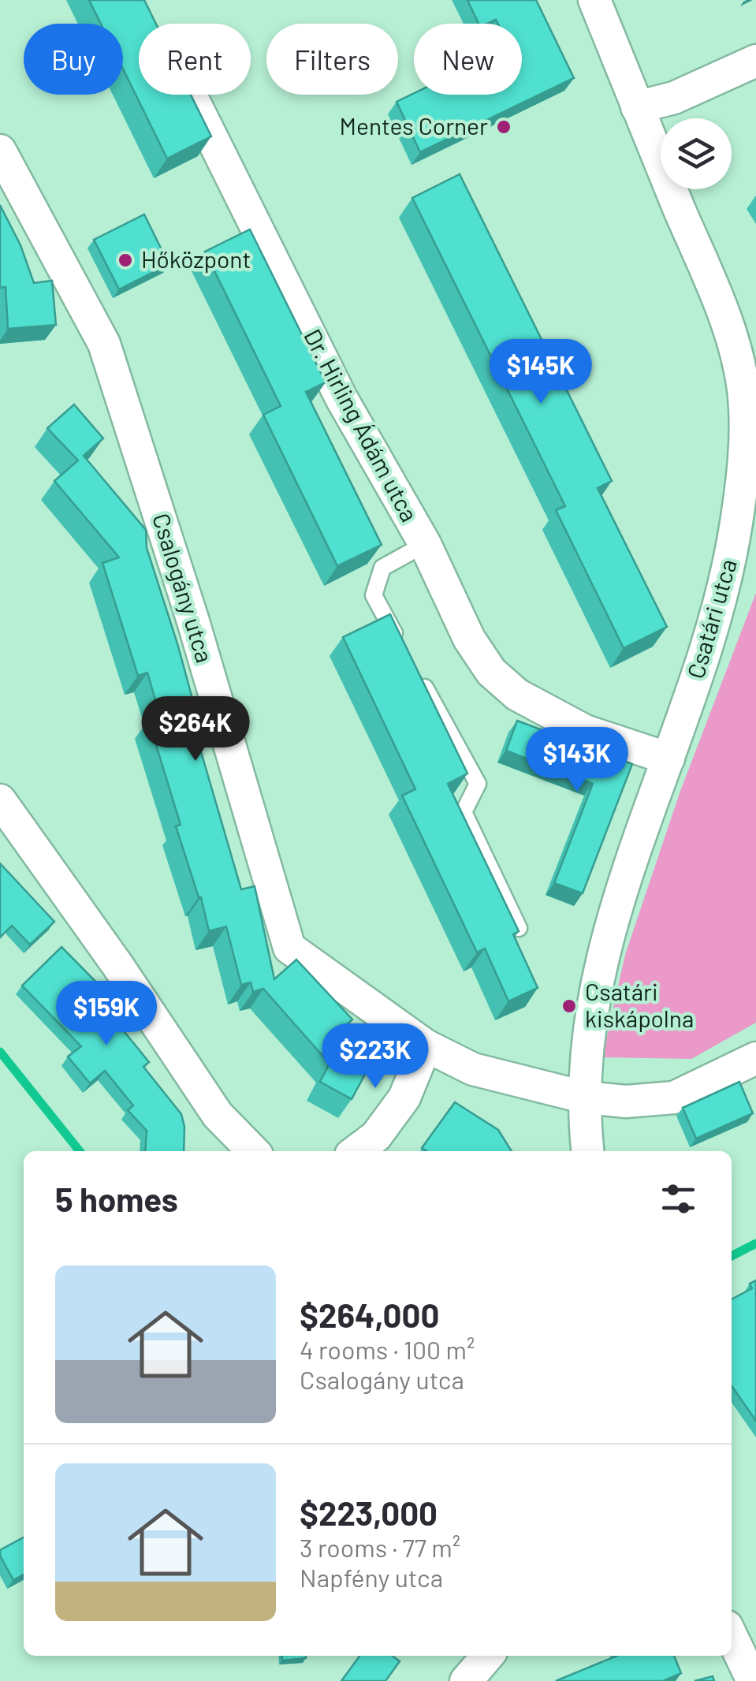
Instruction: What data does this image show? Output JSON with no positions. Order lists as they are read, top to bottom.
{
  "streets": {
    "street": ["Dr. Hirling Ádám utca", "Csalogány utca", "Csatári utca"]
  },
  "crossings": [
    ["Dr. Hirling Ádám utca", "Csatári utca"],
    ["Csalogány utca", "Csatári utca"]
  ],
  "places": ["Mentes Corner", "Hőközpont", "Csatári kiskápolna"],
  "page": {
    "chip": [
      "Buy",
      "Rent",
      "Filters",
      "New"
    ],
    "price": [
      "$145K",
      "$264K",
      "$143K",
      "$159K",
      "$223K"
    ],
    "heading": "5 homes",
    "list": [
      {
        "name": "$264,000",
        "note": "4 rooms · 100 m² · Csalogány utca"
      },
      {
        "name": "$223,000",
        "note": "3 rooms · 77 m² · Napfény utca"
      }
    ]
  }
}
